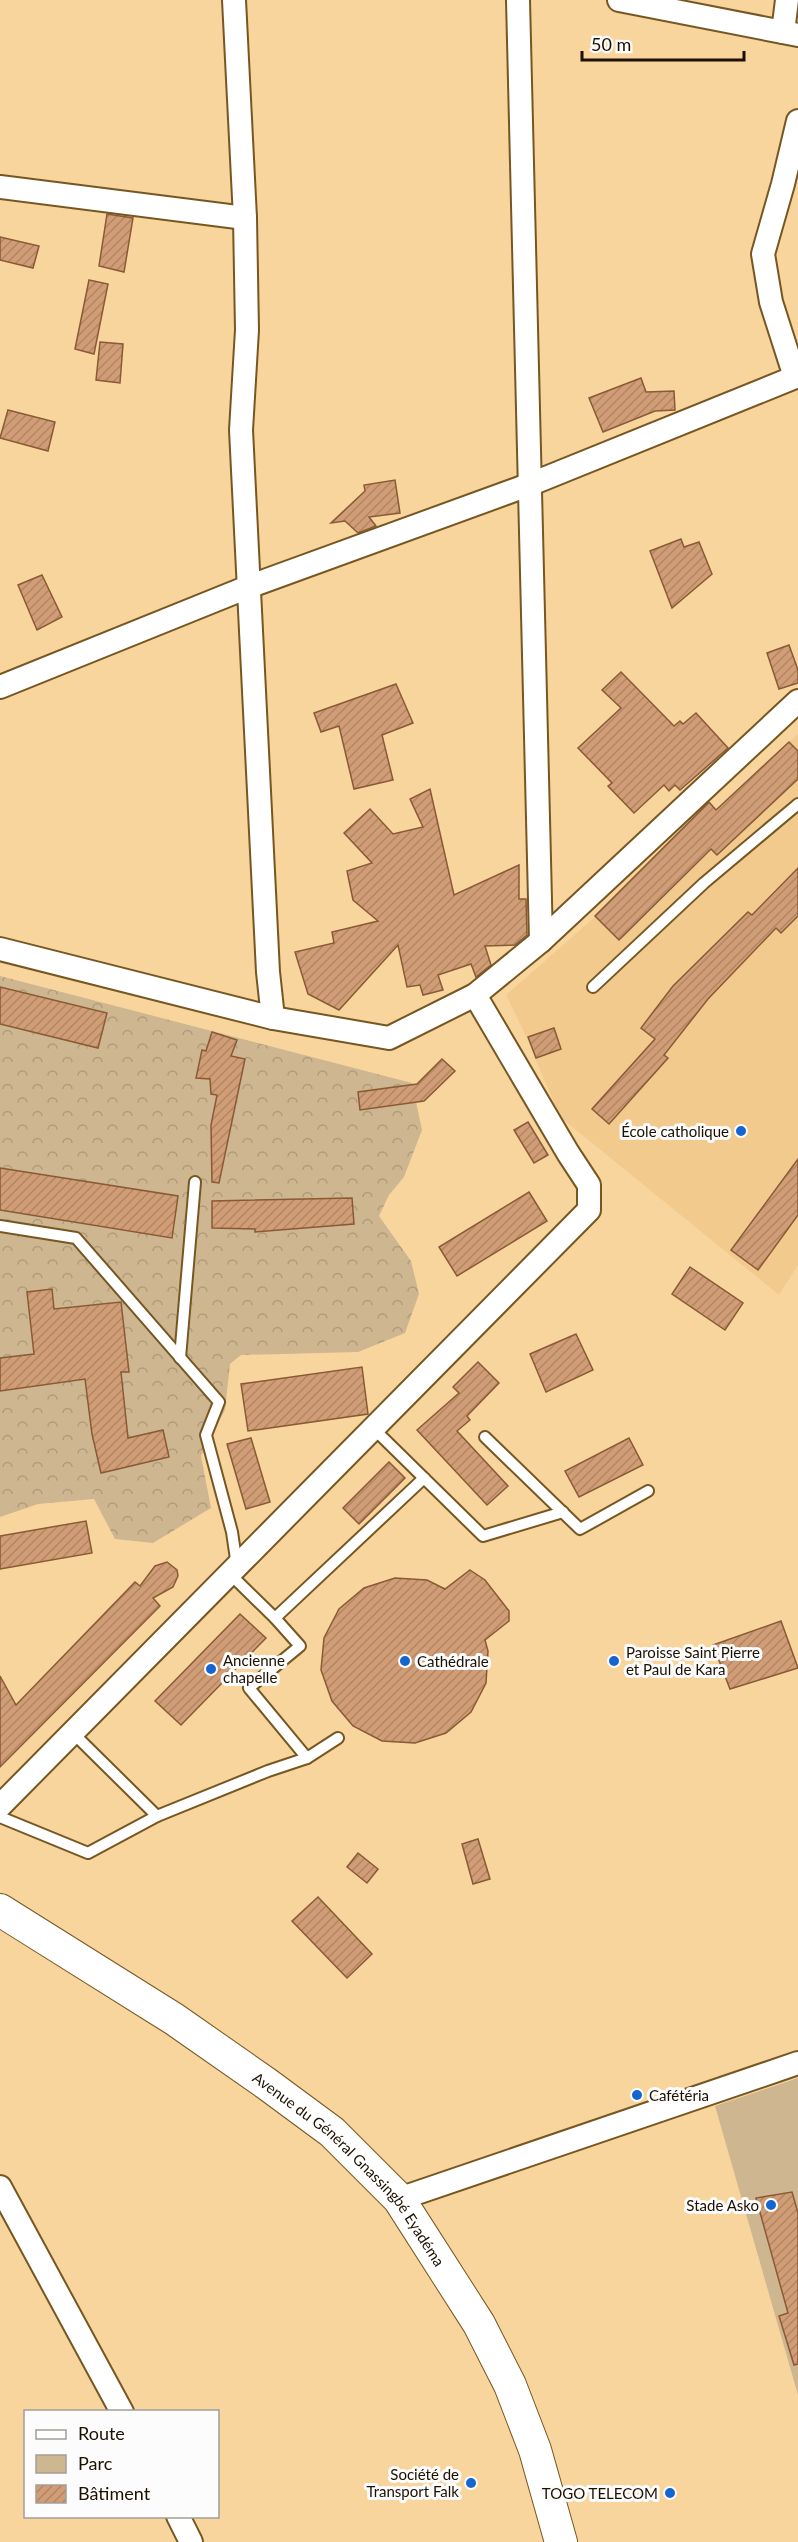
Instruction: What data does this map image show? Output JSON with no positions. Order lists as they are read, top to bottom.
{
  "streets": {
    "main road": ["Avenue du Général Gnassingbé Eyadéma"]
  },
  "places": [
    "École catholique",
    "Cathédrale",
    "Paroisse Saint Pierre et Paul de Kara",
    "Ancienne chapelle",
    "Cafétéria",
    "Stade Asko",
    "Société de Transport Falk",
    "TOGO TELECOM"
  ],
  "legend": ["Route", "Parc", "Bâtiment"],
  "scale_bar": "50 m"
}
